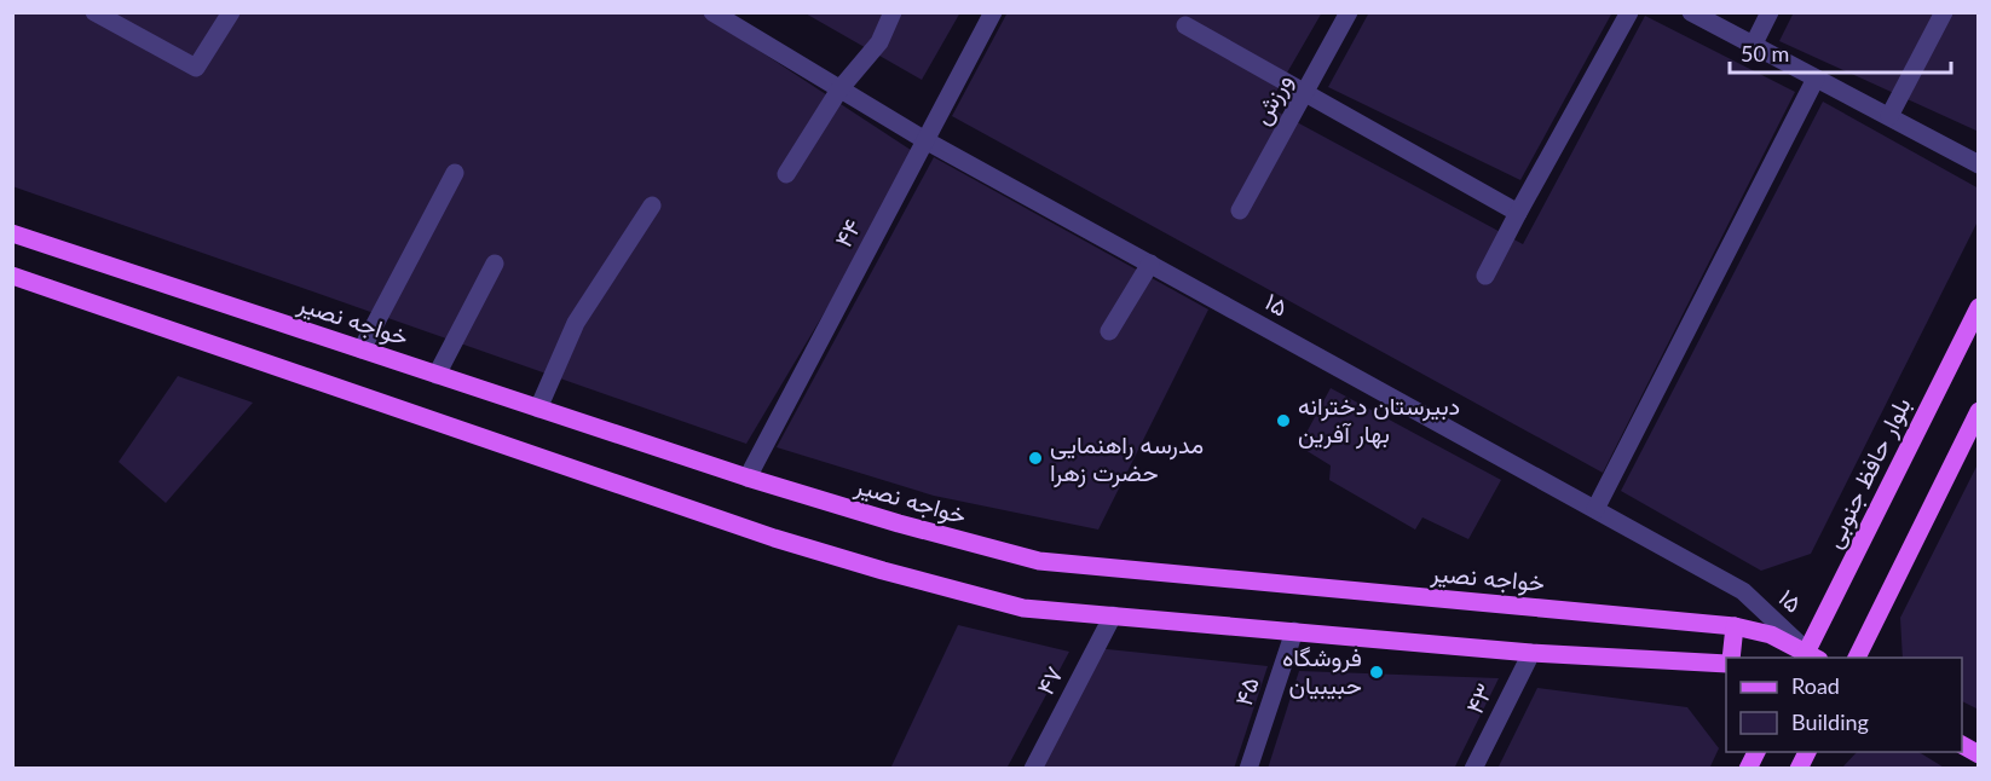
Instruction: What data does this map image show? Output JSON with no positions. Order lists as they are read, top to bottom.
{
  "streets": {
    "main road": ["خواجه نصیر", "بلوار حافظ جنوبی"],
    "street": [
      "ورزش",
      "۴۴",
      "۱۵",
      "۴۷",
      "۴۵",
      "۴۳"
    ]
  },
  "crossings": [
    ["۴۴", "۱۵"],
    ["۴۴", "خواجه نصیر"],
    ["۱۵", "خواجه نصیر"],
    ["۱۵", "بلوار حافظ جنوبی"],
    ["خواجه نصیر", "بلوار حافظ جنوبی"]
  ],
  "places": ["دبیرستان دخترانه بهار آفرین", "مدرسه راهنمایی حضرت زهرا", "فروشگاه حبیبیان"],
  "legend": ["Road", "Building"],
  "scale_bar": "50 m"
}
